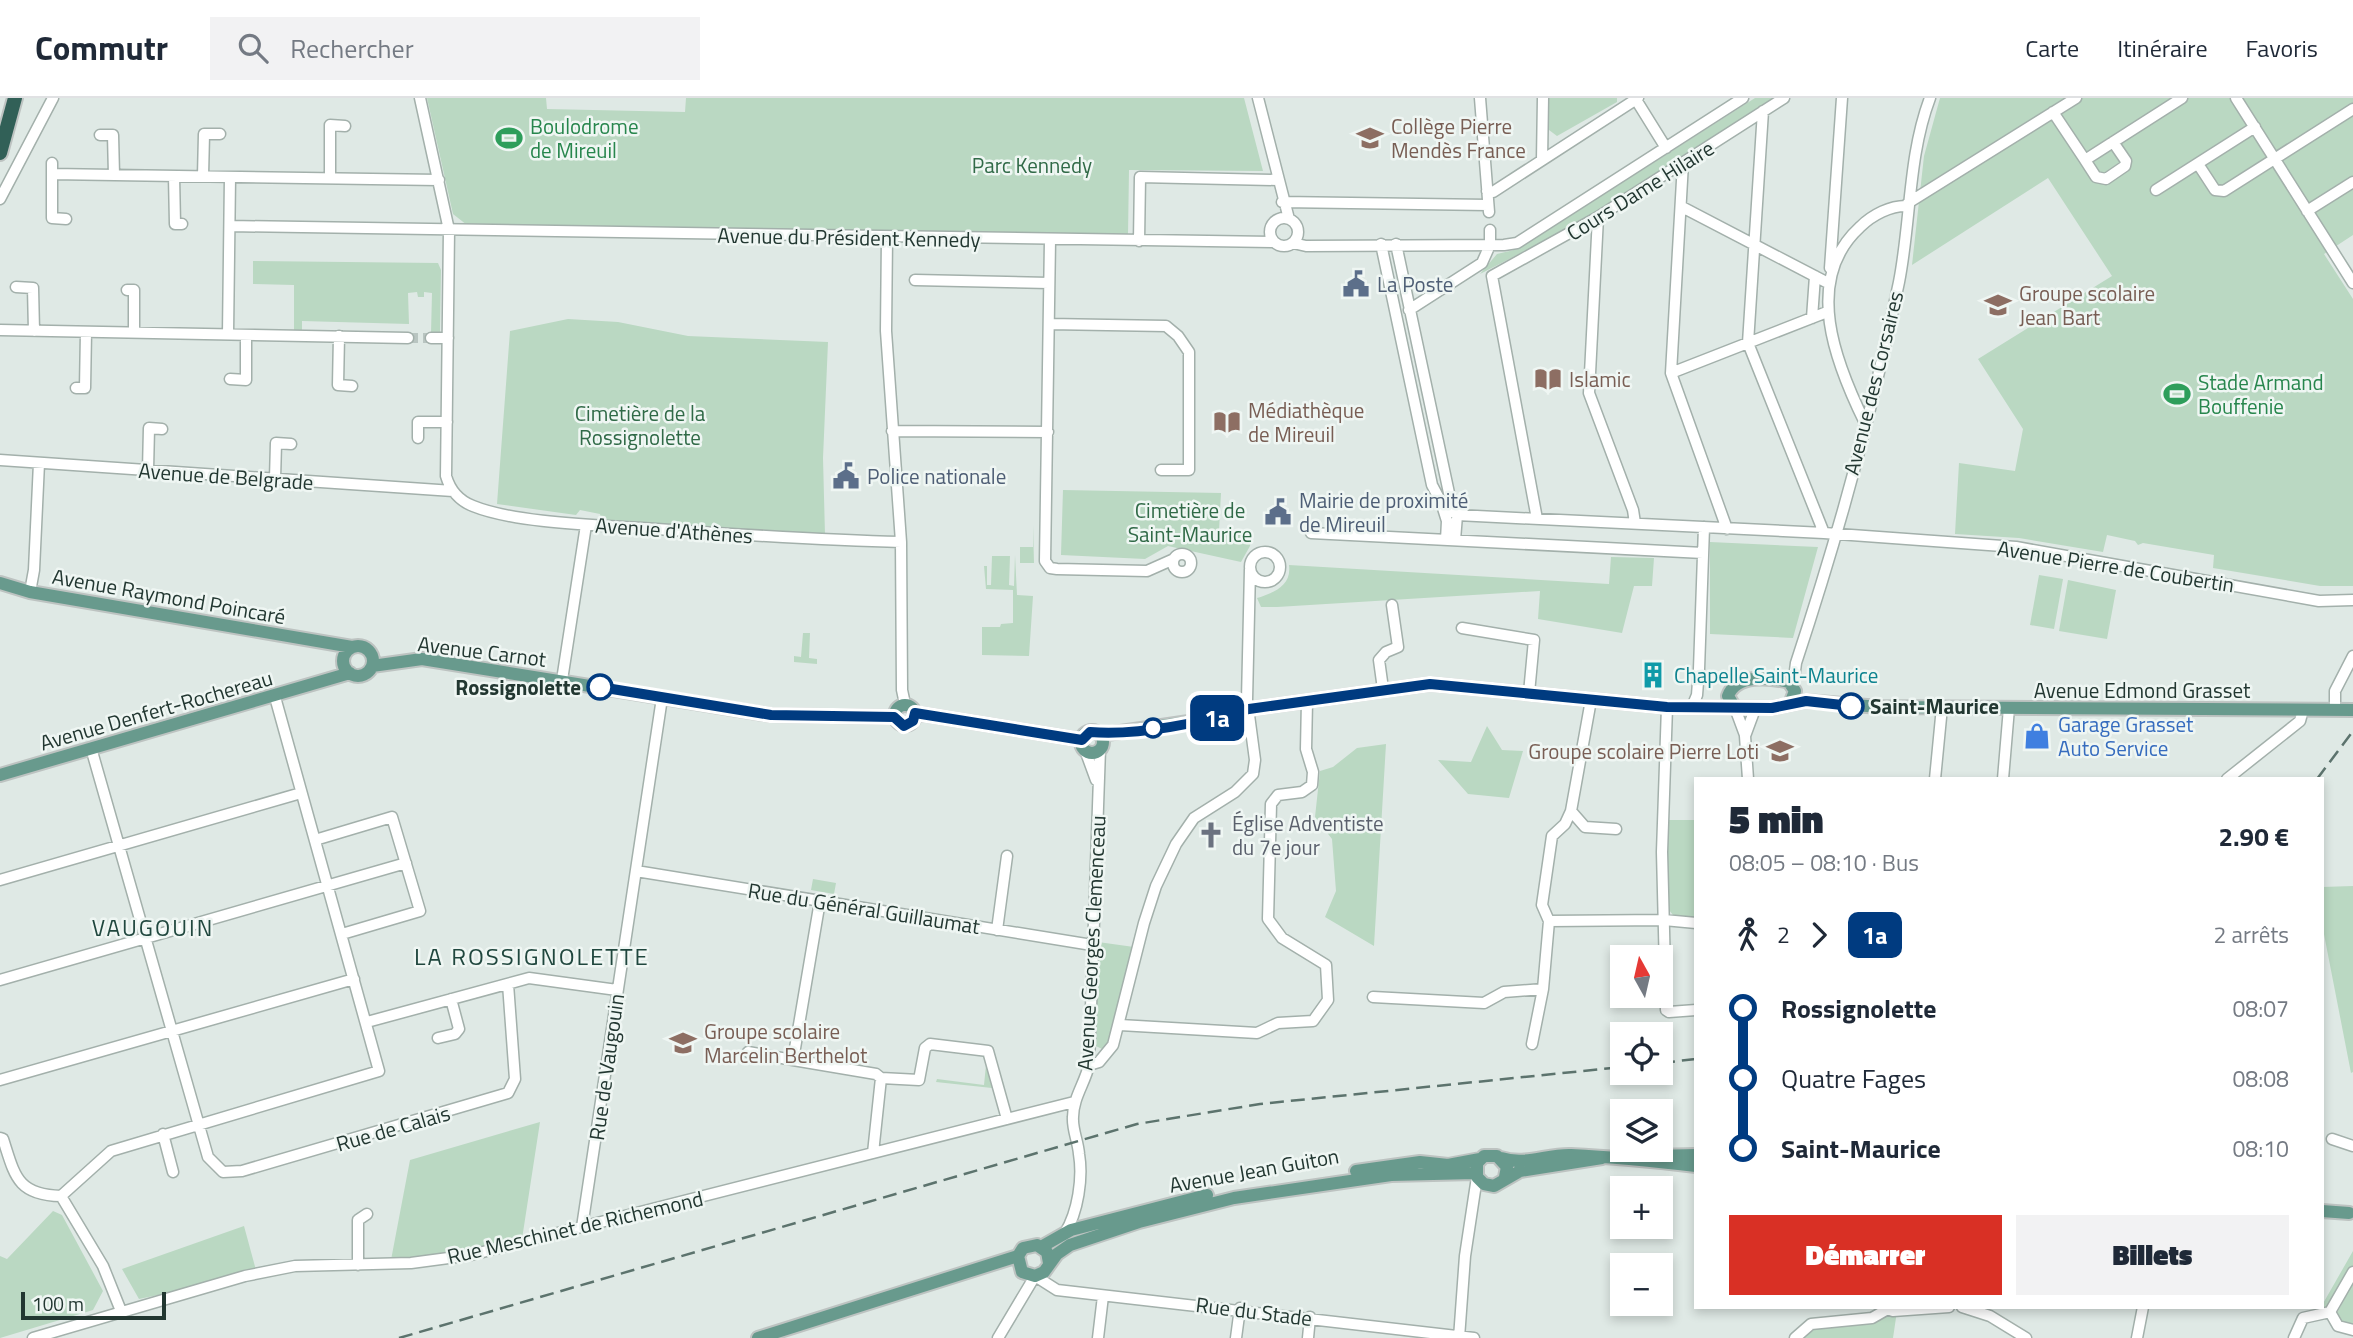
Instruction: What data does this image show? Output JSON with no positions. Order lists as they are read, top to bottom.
{
  "streets": {
    "main road": [
      "Avenue Raymond Poincaré",
      "Avenue Carnot",
      "Avenue Edmond Grasset",
      "Avenue Denfert-Rochereau",
      "Avenue Jean Guiton"
    ],
    "street": [
      "Cours Dame Hilaire",
      "Avenue du Président Kennedy",
      "Avenue des Corsaires",
      "Avenue de Belgrade",
      "Avenue d'Athènes",
      "Avenue Pierre de Coubertin",
      "Rue du Général Guillaumat",
      "Avenue Georges Clemenceau",
      "Rue de Vaugouin",
      "Rue de Calais",
      "Rue Meschinet de Richemond",
      "Rue du Stade"
    ]
  },
  "crossings": [
    ["Cours Dame Hilaire", "Avenue Pierre de Coubertin"],
    ["Avenue des Corsaires", "Avenue Pierre de Coubertin"],
    ["Avenue de Belgrade", "Avenue d'Athènes"],
    ["Avenue Raymond Poincaré", "Avenue Carnot"],
    ["Avenue Carnot", "Avenue Denfert-Rochereau"],
    ["Avenue Carnot", "Rue de Vaugouin"],
    ["Avenue Denfert-Rochereau", "Rue de Calais"],
    ["Rue du Général Guillaumat", "Avenue Georges Clemenceau"],
    ["Rue du Général Guillaumat", "Rue de Vaugouin"],
    ["Avenue Georges Clemenceau", "Avenue Jean Guiton"],
    ["Avenue Georges Clemenceau", "Rue Meschinet de Richemond"],
    ["Rue de Vaugouin", "Rue Meschinet de Richemond"],
    ["Avenue Jean Guiton", "Rue du Stade"]
  ],
  "districts": ["VAUGOUIN", "LA ROSSIGNOLETTE"],
  "parks": ["Parc Kennedy", "Cimetière de la Rossignolette", "Cimetière de Saint-Maurice"],
  "places": {
    "sports": ["Boulodrome de Mireuil", "Stade Armand Bouffenie"],
    "school or university": [
      "Collège Pierre Mendès France",
      "Groupe scolaire Jean Bart",
      "Groupe scolaire Pierre Loti",
      "Groupe scolaire Marcelin Berthelot"
    ],
    "public building": ["La Poste", "Police nationale", "Mairie de proximité de Mireuil"],
    "library": ["Islamic", "Médiathèque de Mireuil"],
    "building": ["Chapelle Saint-Maurice"],
    "other": ["Rossignolette", "Saint-Maurice"],
    "shop": ["Garage Grasset Auto Service"],
    "church": ["Église Adventiste du 7e jour"]
  },
  "lines": ["bus line 1a"],
  "scale_bar": "100 m",
  "north": "top",
  "page": {
    "header": "Commutr",
    "search": "Rechercher",
    "nav": ["Carte", "Itinéraire", "Favoris"],
    "on_map": "1a",
    "heading": ["5 min", "08:05 – 08:10 · Bus", "2.90 €"],
    "legs": ["2", "1a", "2 arrêts"],
    "map_buttons": ["+", "−"],
    "list": [
      {
        "name": "Rossignolette",
        "value": "08:07"
      },
      {
        "name": "Quatre Fages",
        "value": "08:08"
      },
      {
        "name": "Saint-Maurice",
        "value": "08:10"
      }
    ],
    "buttons": ["Démarrer", "Billets"],
    "scale": "100 m"
  }
}
